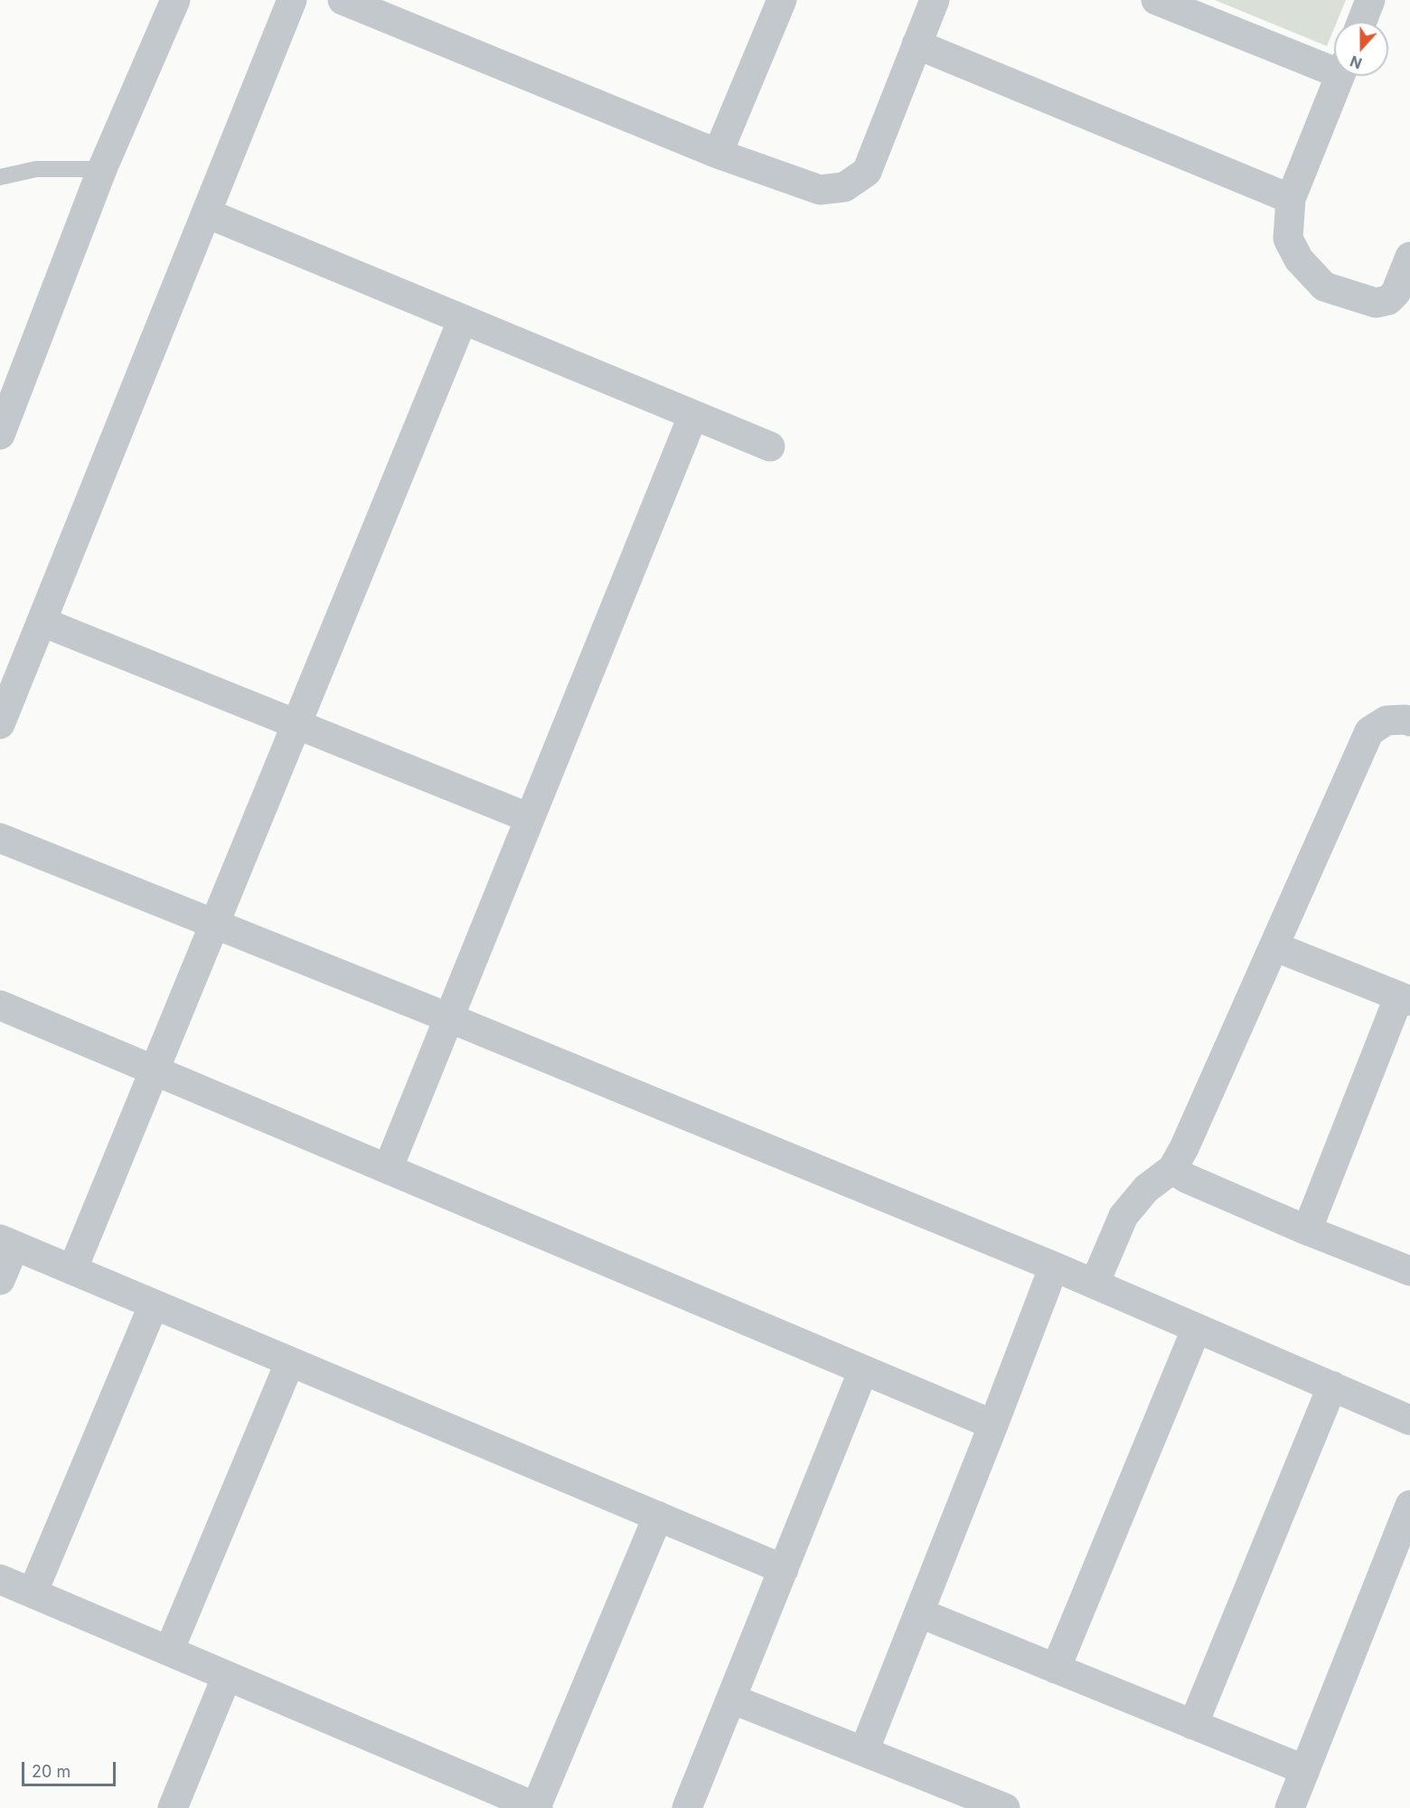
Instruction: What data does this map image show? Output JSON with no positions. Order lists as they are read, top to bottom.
{
  "scale_bar": "20 m",
  "north": "bottom"
}
